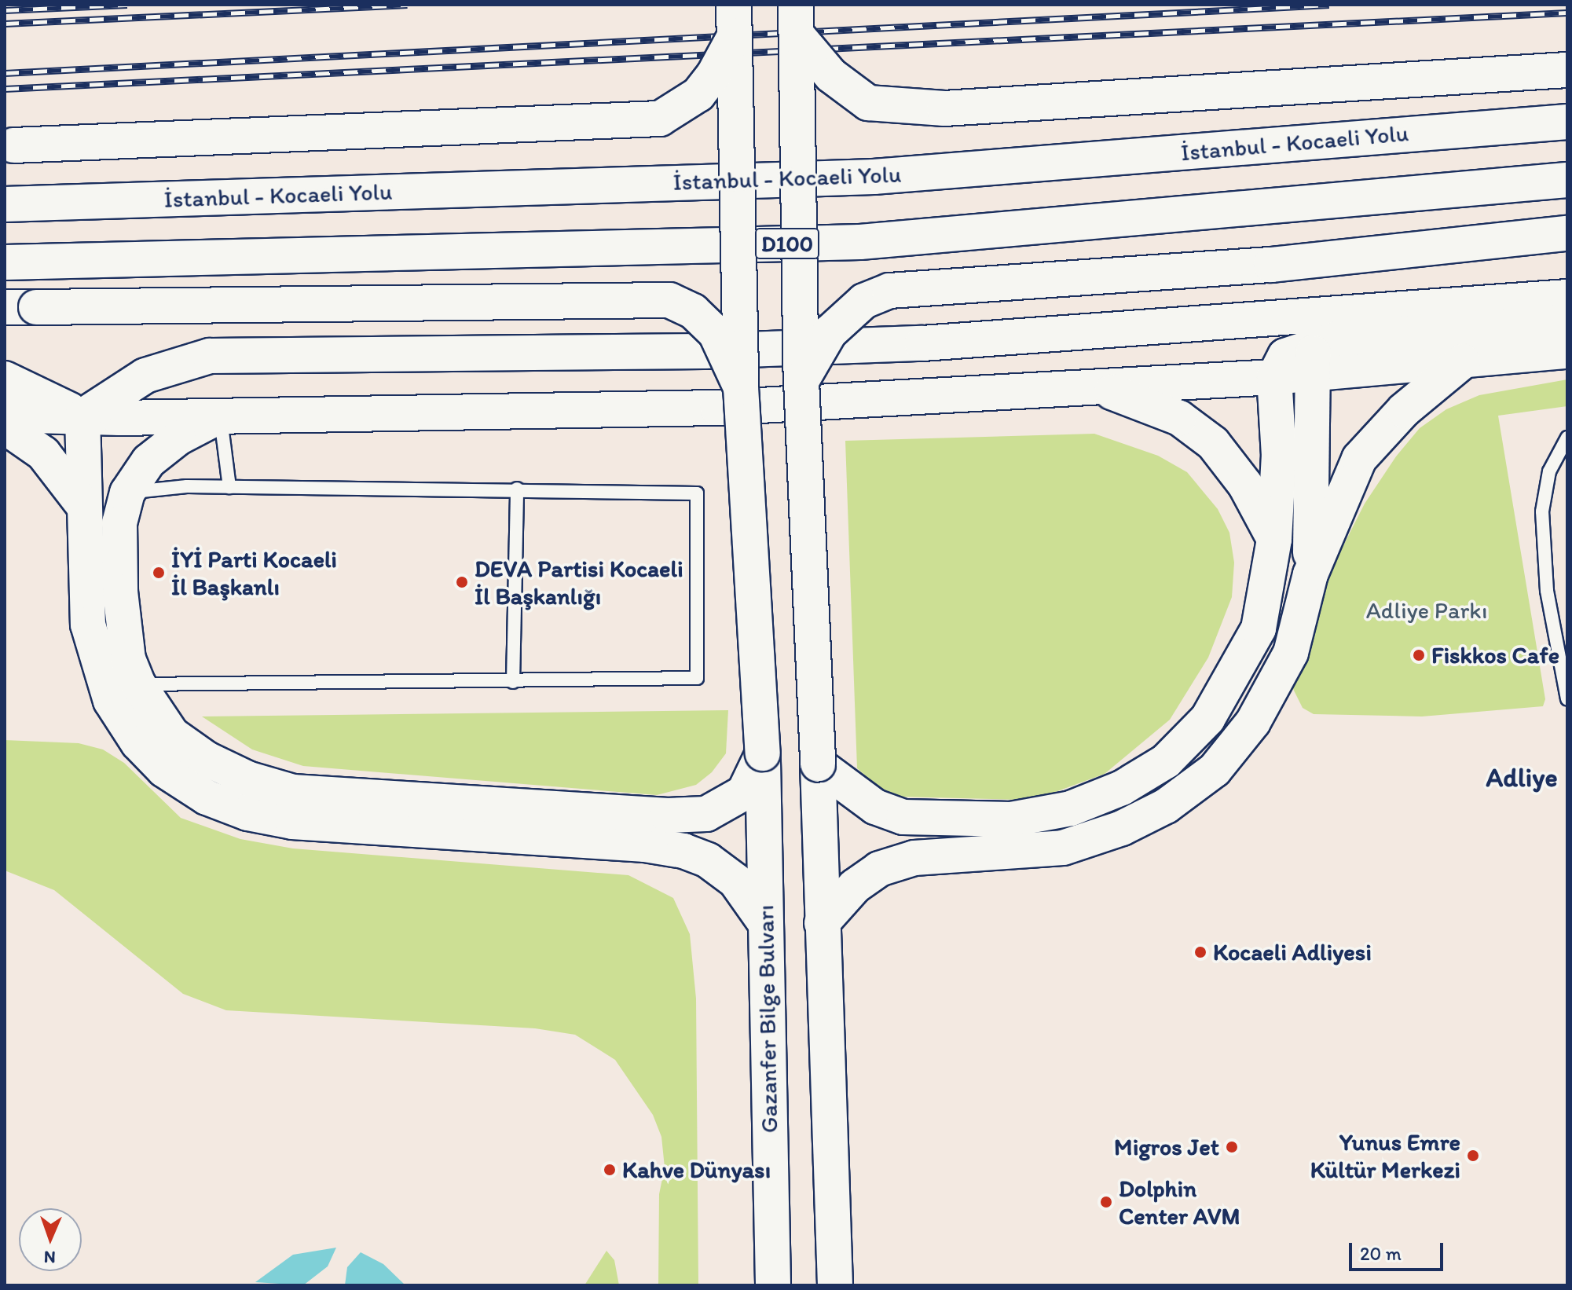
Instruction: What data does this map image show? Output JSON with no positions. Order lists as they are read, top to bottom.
{
  "streets": {
    "main road": ["İstanbul - Kocaeli Yolu", "D100", "Gazanfer Bilge Bulvarı"]
  },
  "districts": ["Adliye"],
  "parks": ["Adliye Parkı"],
  "places": [
    "İYİ Parti Kocaeli İl Başkanlı",
    "DEVA Partisi Kocaeli İl Başkanlığı",
    "Fiskkos Cafe",
    "Kocaeli Adliyesi",
    "Migros Jet",
    "Yunus Emre Kültür Merkezi",
    "Kahve Dünyası",
    "Dolphin Center AVM"
  ],
  "scale_bar": "20 m",
  "north": "bottom"
}
